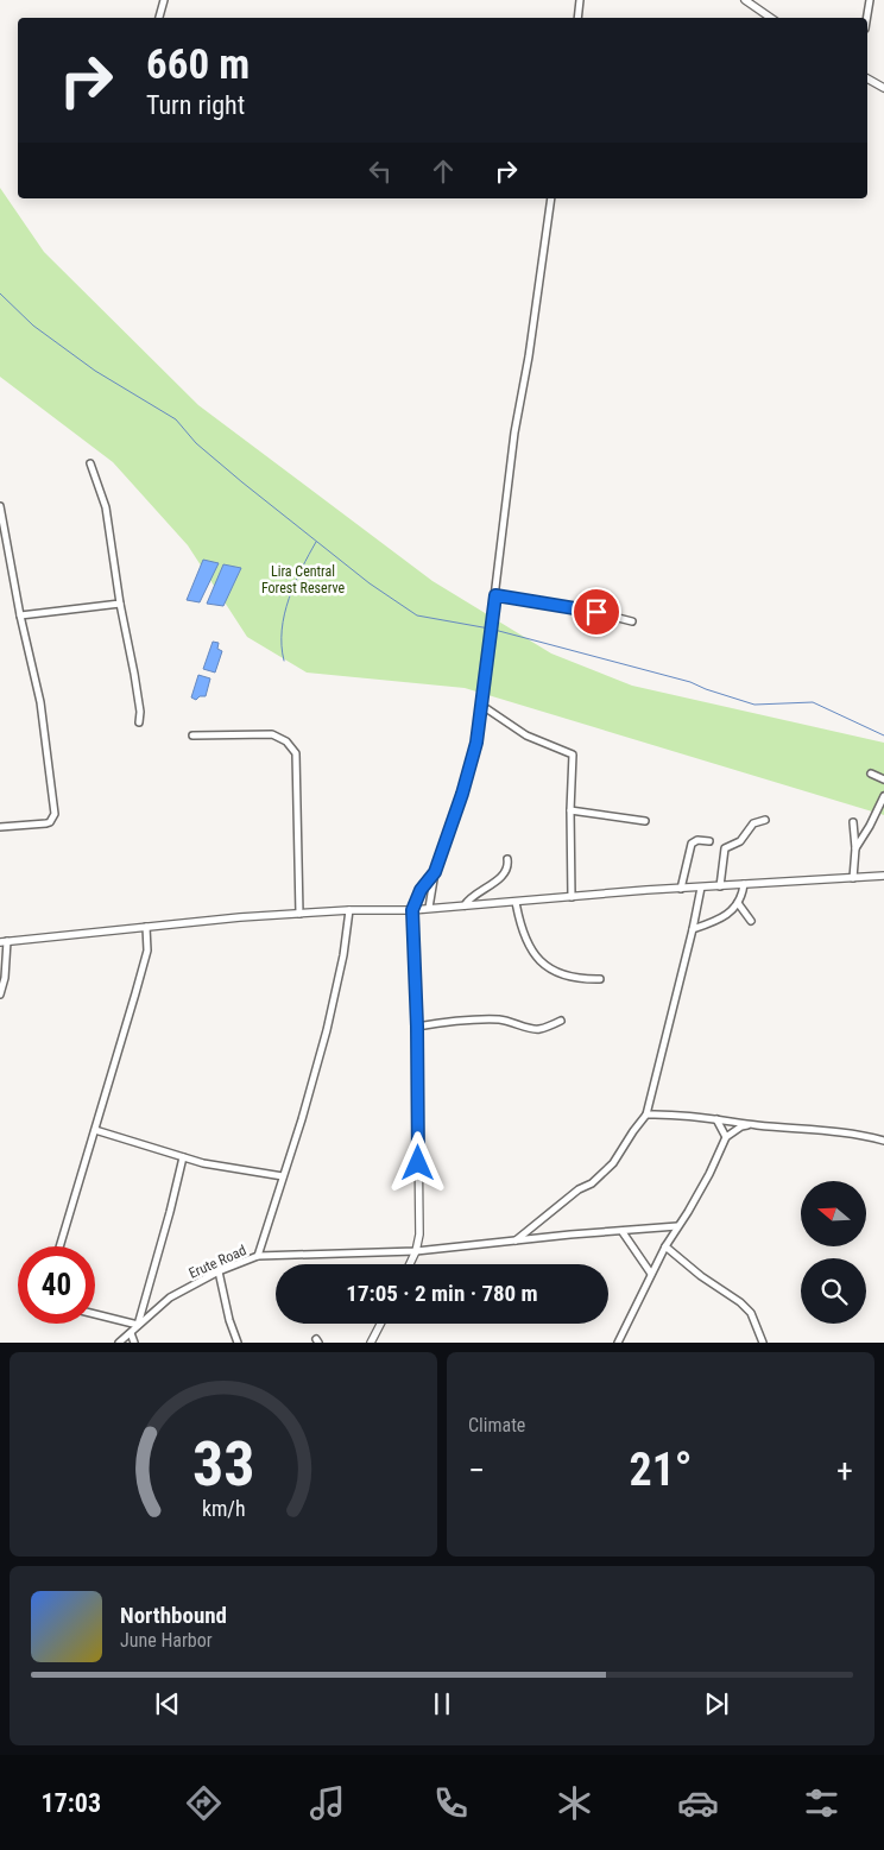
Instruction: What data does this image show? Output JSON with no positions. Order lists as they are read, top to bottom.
{
  "streets": {
    "street": ["Erute Road"]
  },
  "parks": ["Lira Central Forest Reserve"],
  "north": "left",
  "page": {
    "turn": ["660 m", "Turn right"],
    "limit": "40",
    "trip": "17:05 · 2 min · 780 m",
    "tile": "Climate",
    "heat": ["−", "21°", "+"],
    "song": ["Northbound", "June Harbor"],
    "tabs": "17:03",
    "gauge": ["33", "km/h"]
  }
}
